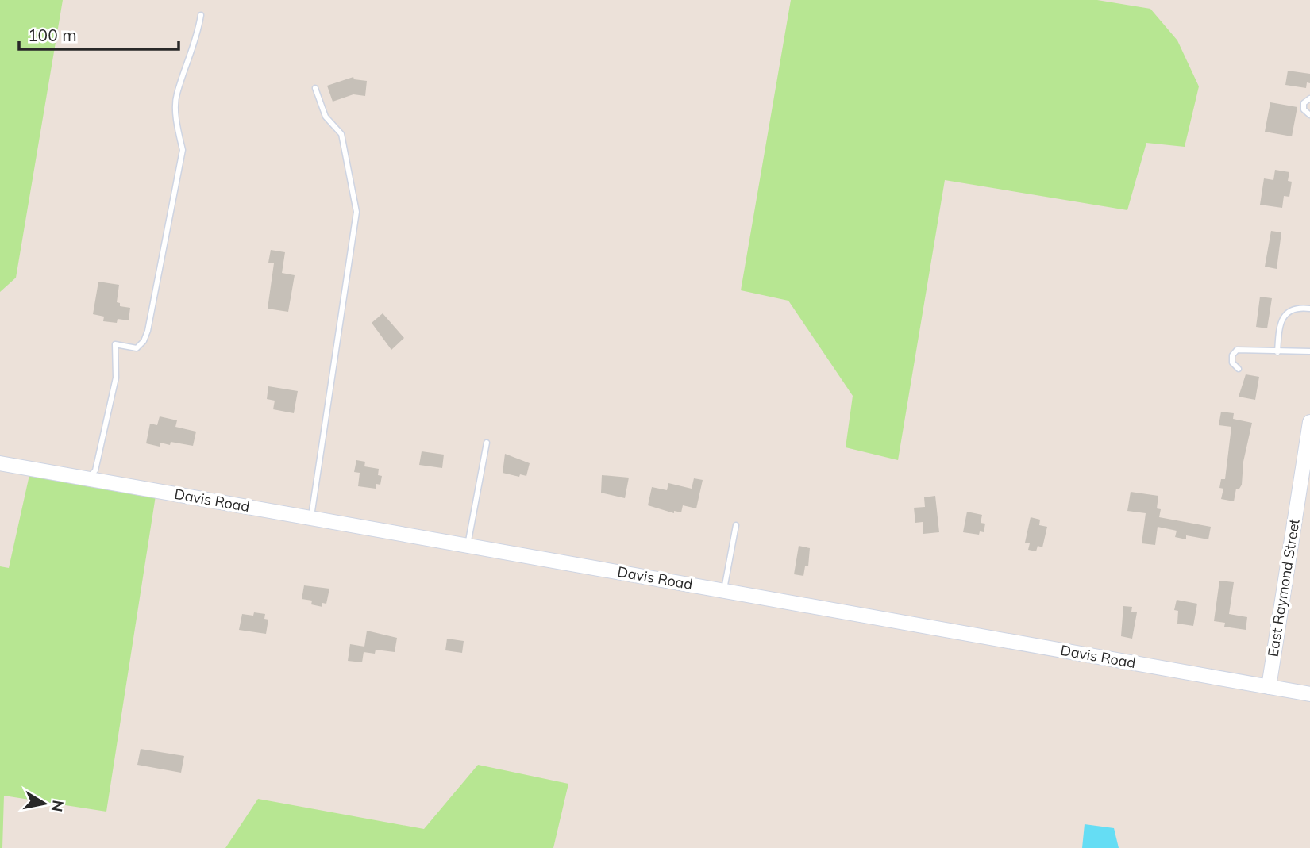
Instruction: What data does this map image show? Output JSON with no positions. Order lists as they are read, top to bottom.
{
  "streets": {
    "street": ["Davis Road", "East Raymond Street"]
  },
  "crossings": [
    ["Davis Road", "East Raymond Street"]
  ],
  "scale_bar": "100 m",
  "north": "right"
}
